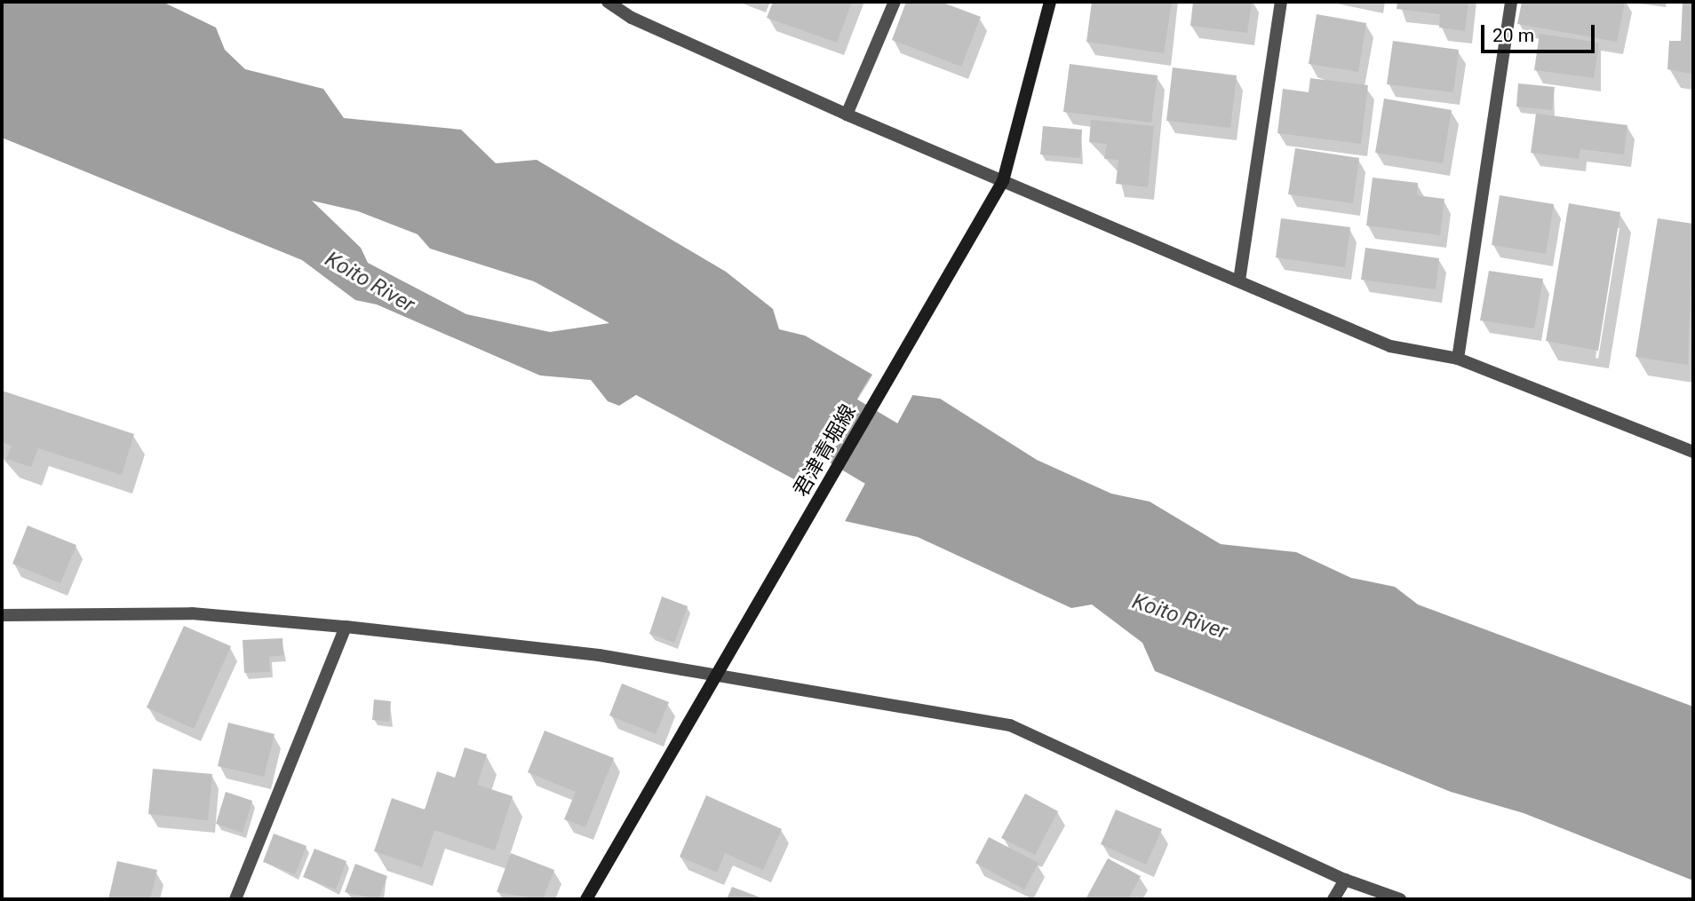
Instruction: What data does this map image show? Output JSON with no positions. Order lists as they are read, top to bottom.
{
  "streets": {
    "main road": ["君津青堀線"]
  },
  "water": ["Koito River"],
  "scale_bar": "20 m"
}
